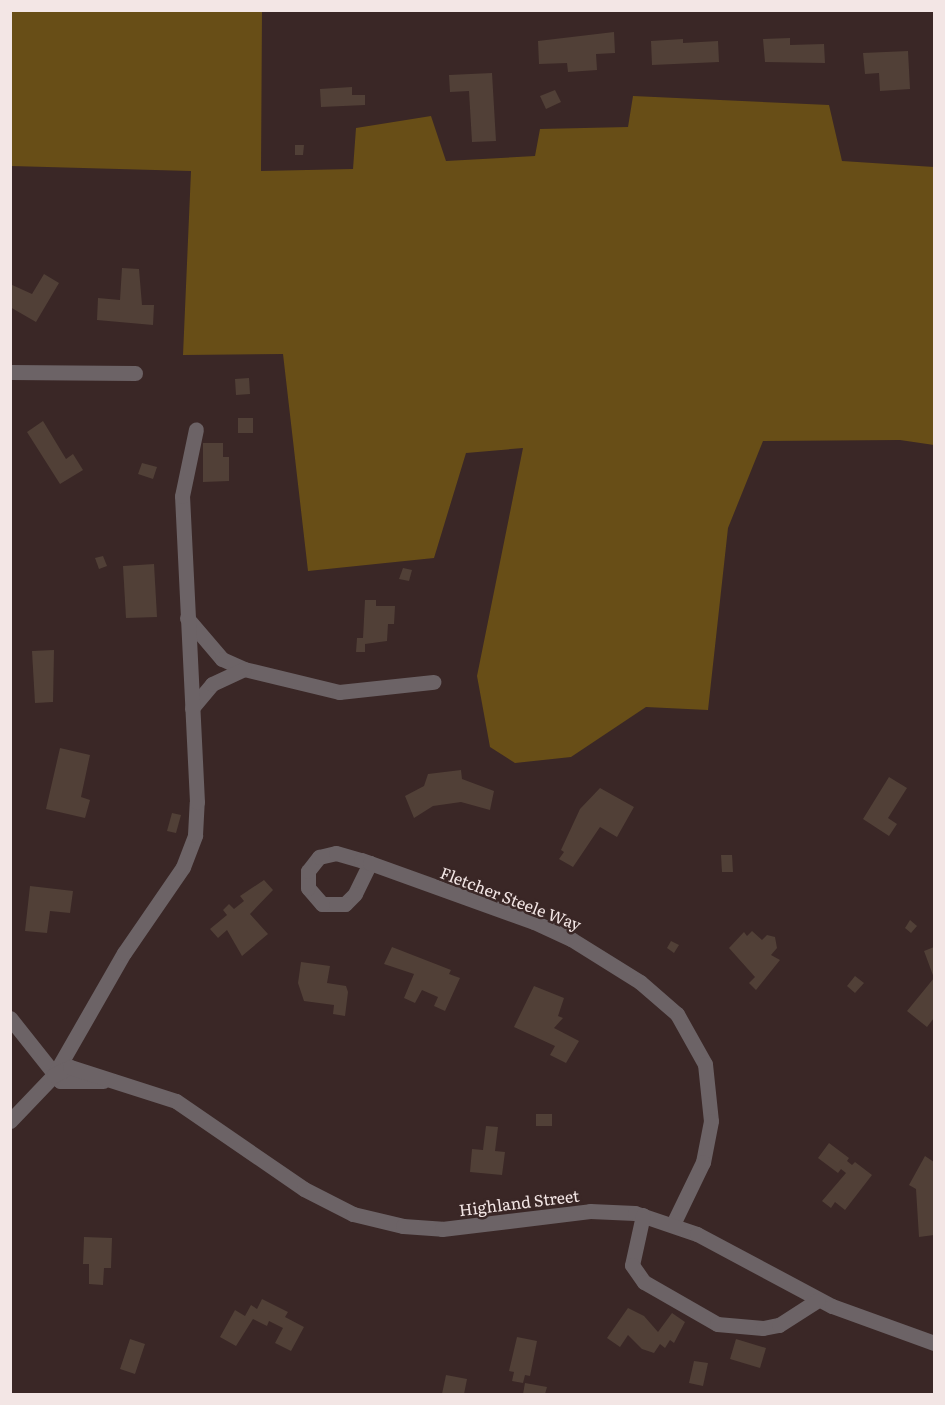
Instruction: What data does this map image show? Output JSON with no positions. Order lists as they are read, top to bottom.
{
  "streets": {
    "street": ["Fletcher Steele Way", "Highland Street"]
  },
  "crossings": [
    ["Fletcher Steele Way", "Highland Street"]
  ]
}
